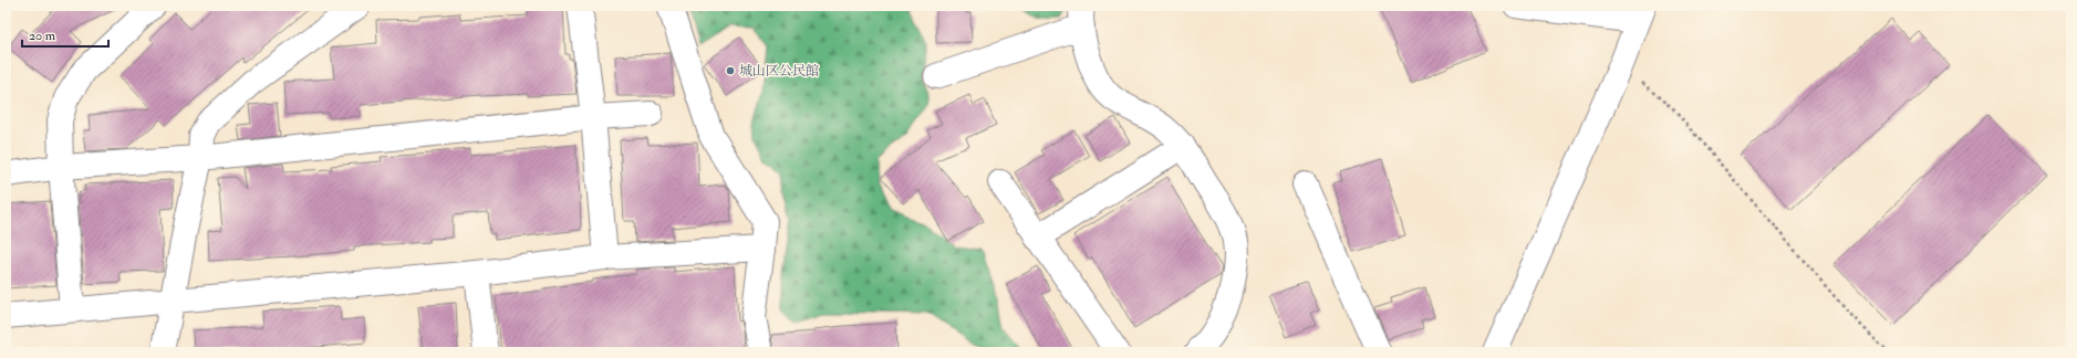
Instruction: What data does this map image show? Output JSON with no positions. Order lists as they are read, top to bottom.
{
  "places": ["城山区公民館"],
  "scale_bar": "20 m"
}
